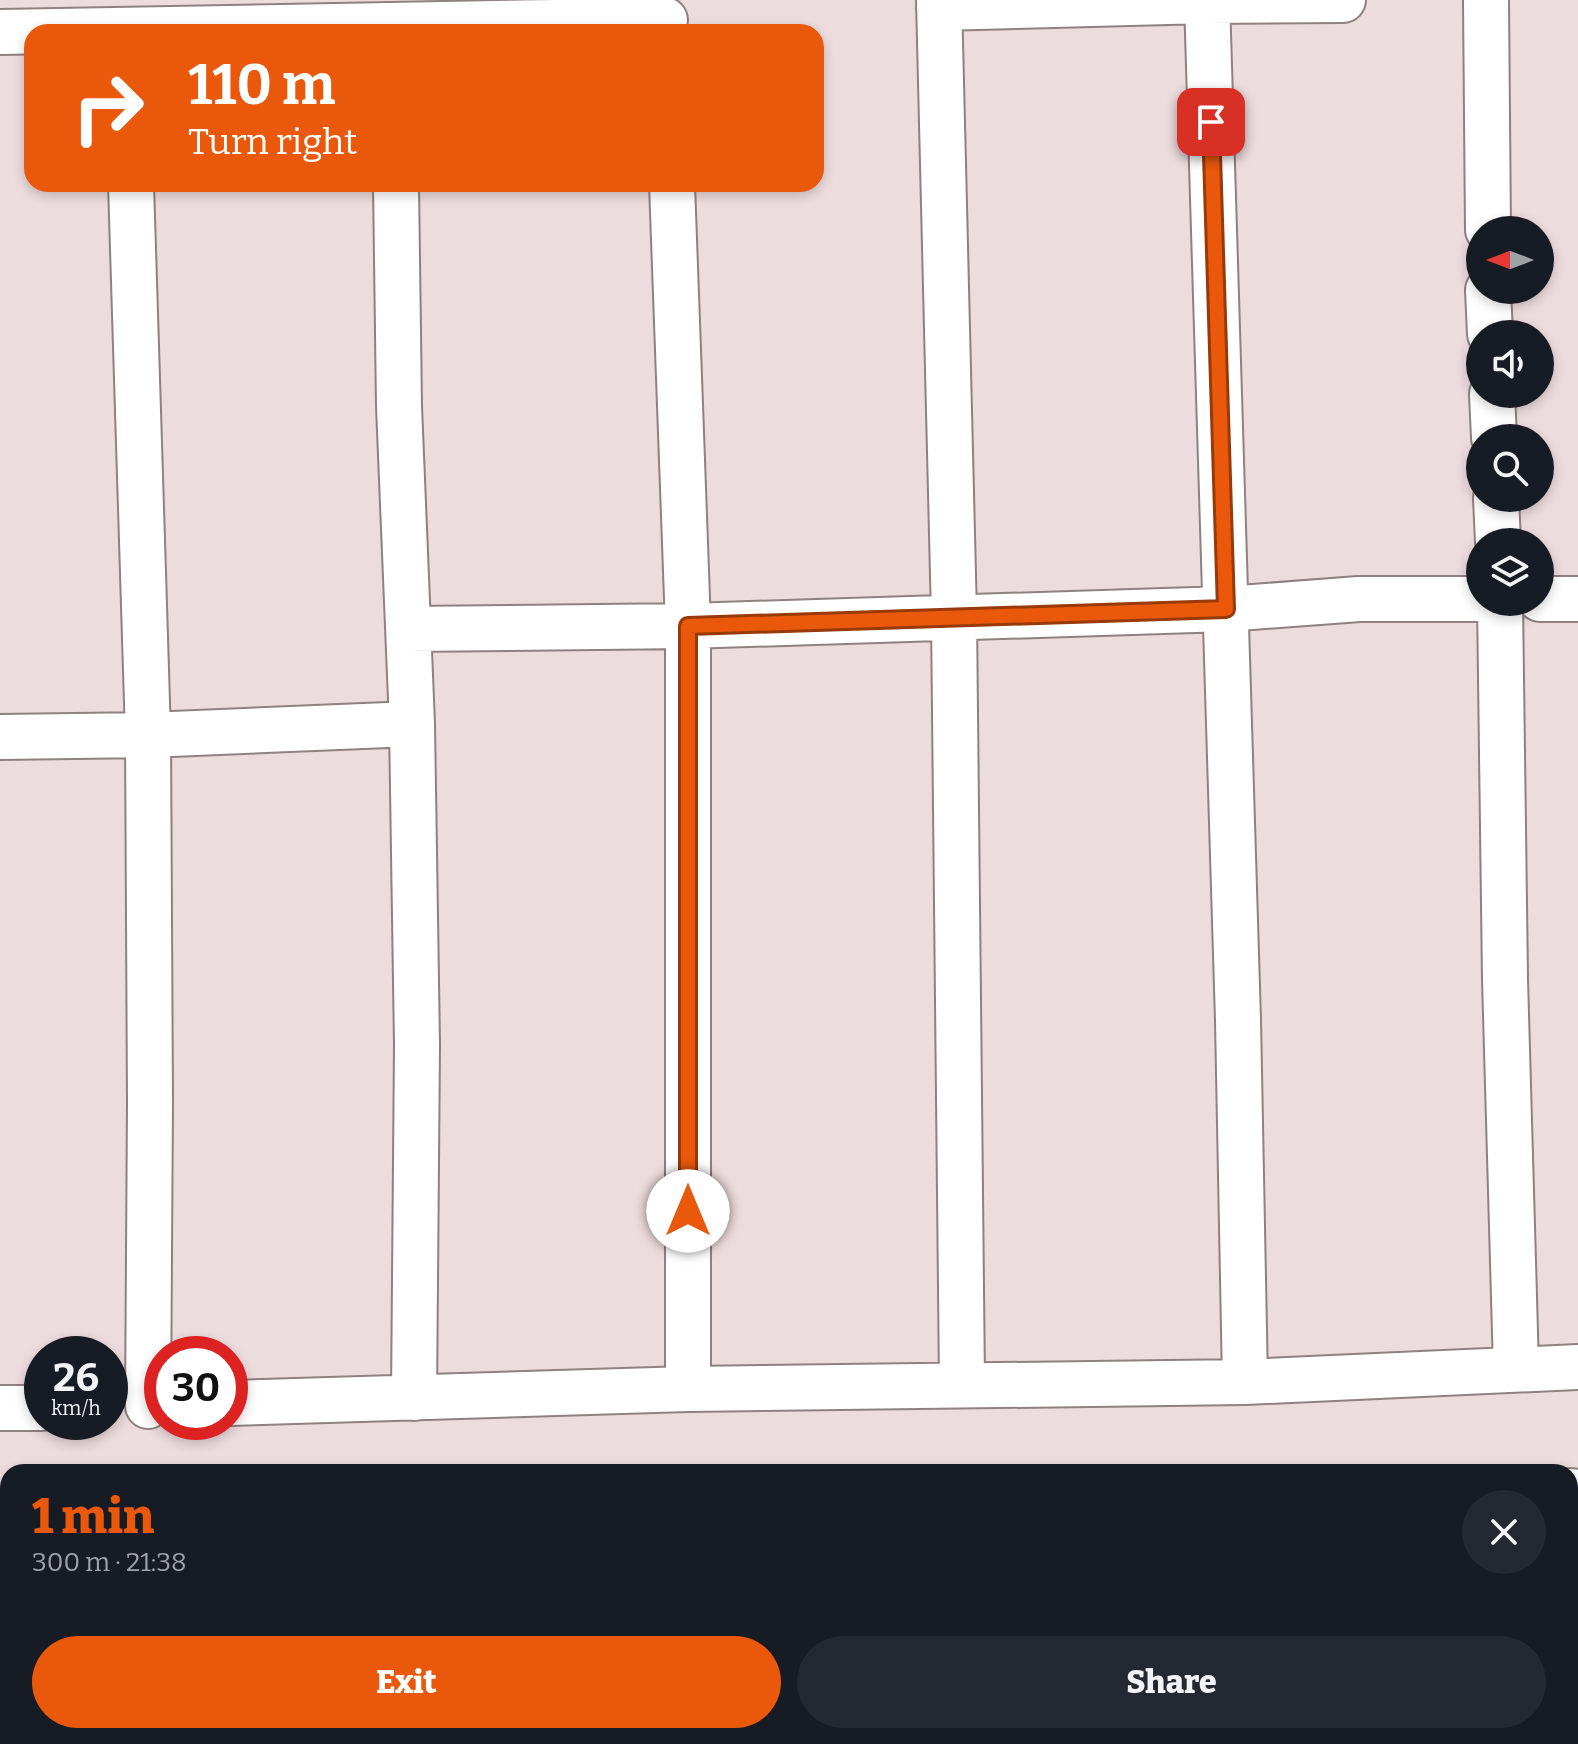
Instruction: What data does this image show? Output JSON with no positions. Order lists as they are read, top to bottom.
{
  "north": "left",
  "page": {
    "turn": ["110 m", "Turn right"],
    "speed": "26 km/h",
    "limit": "30",
    "heading": ["1 min", "300 m · 21:38"],
    "buttons": ["Exit", "Share"]
  }
}
